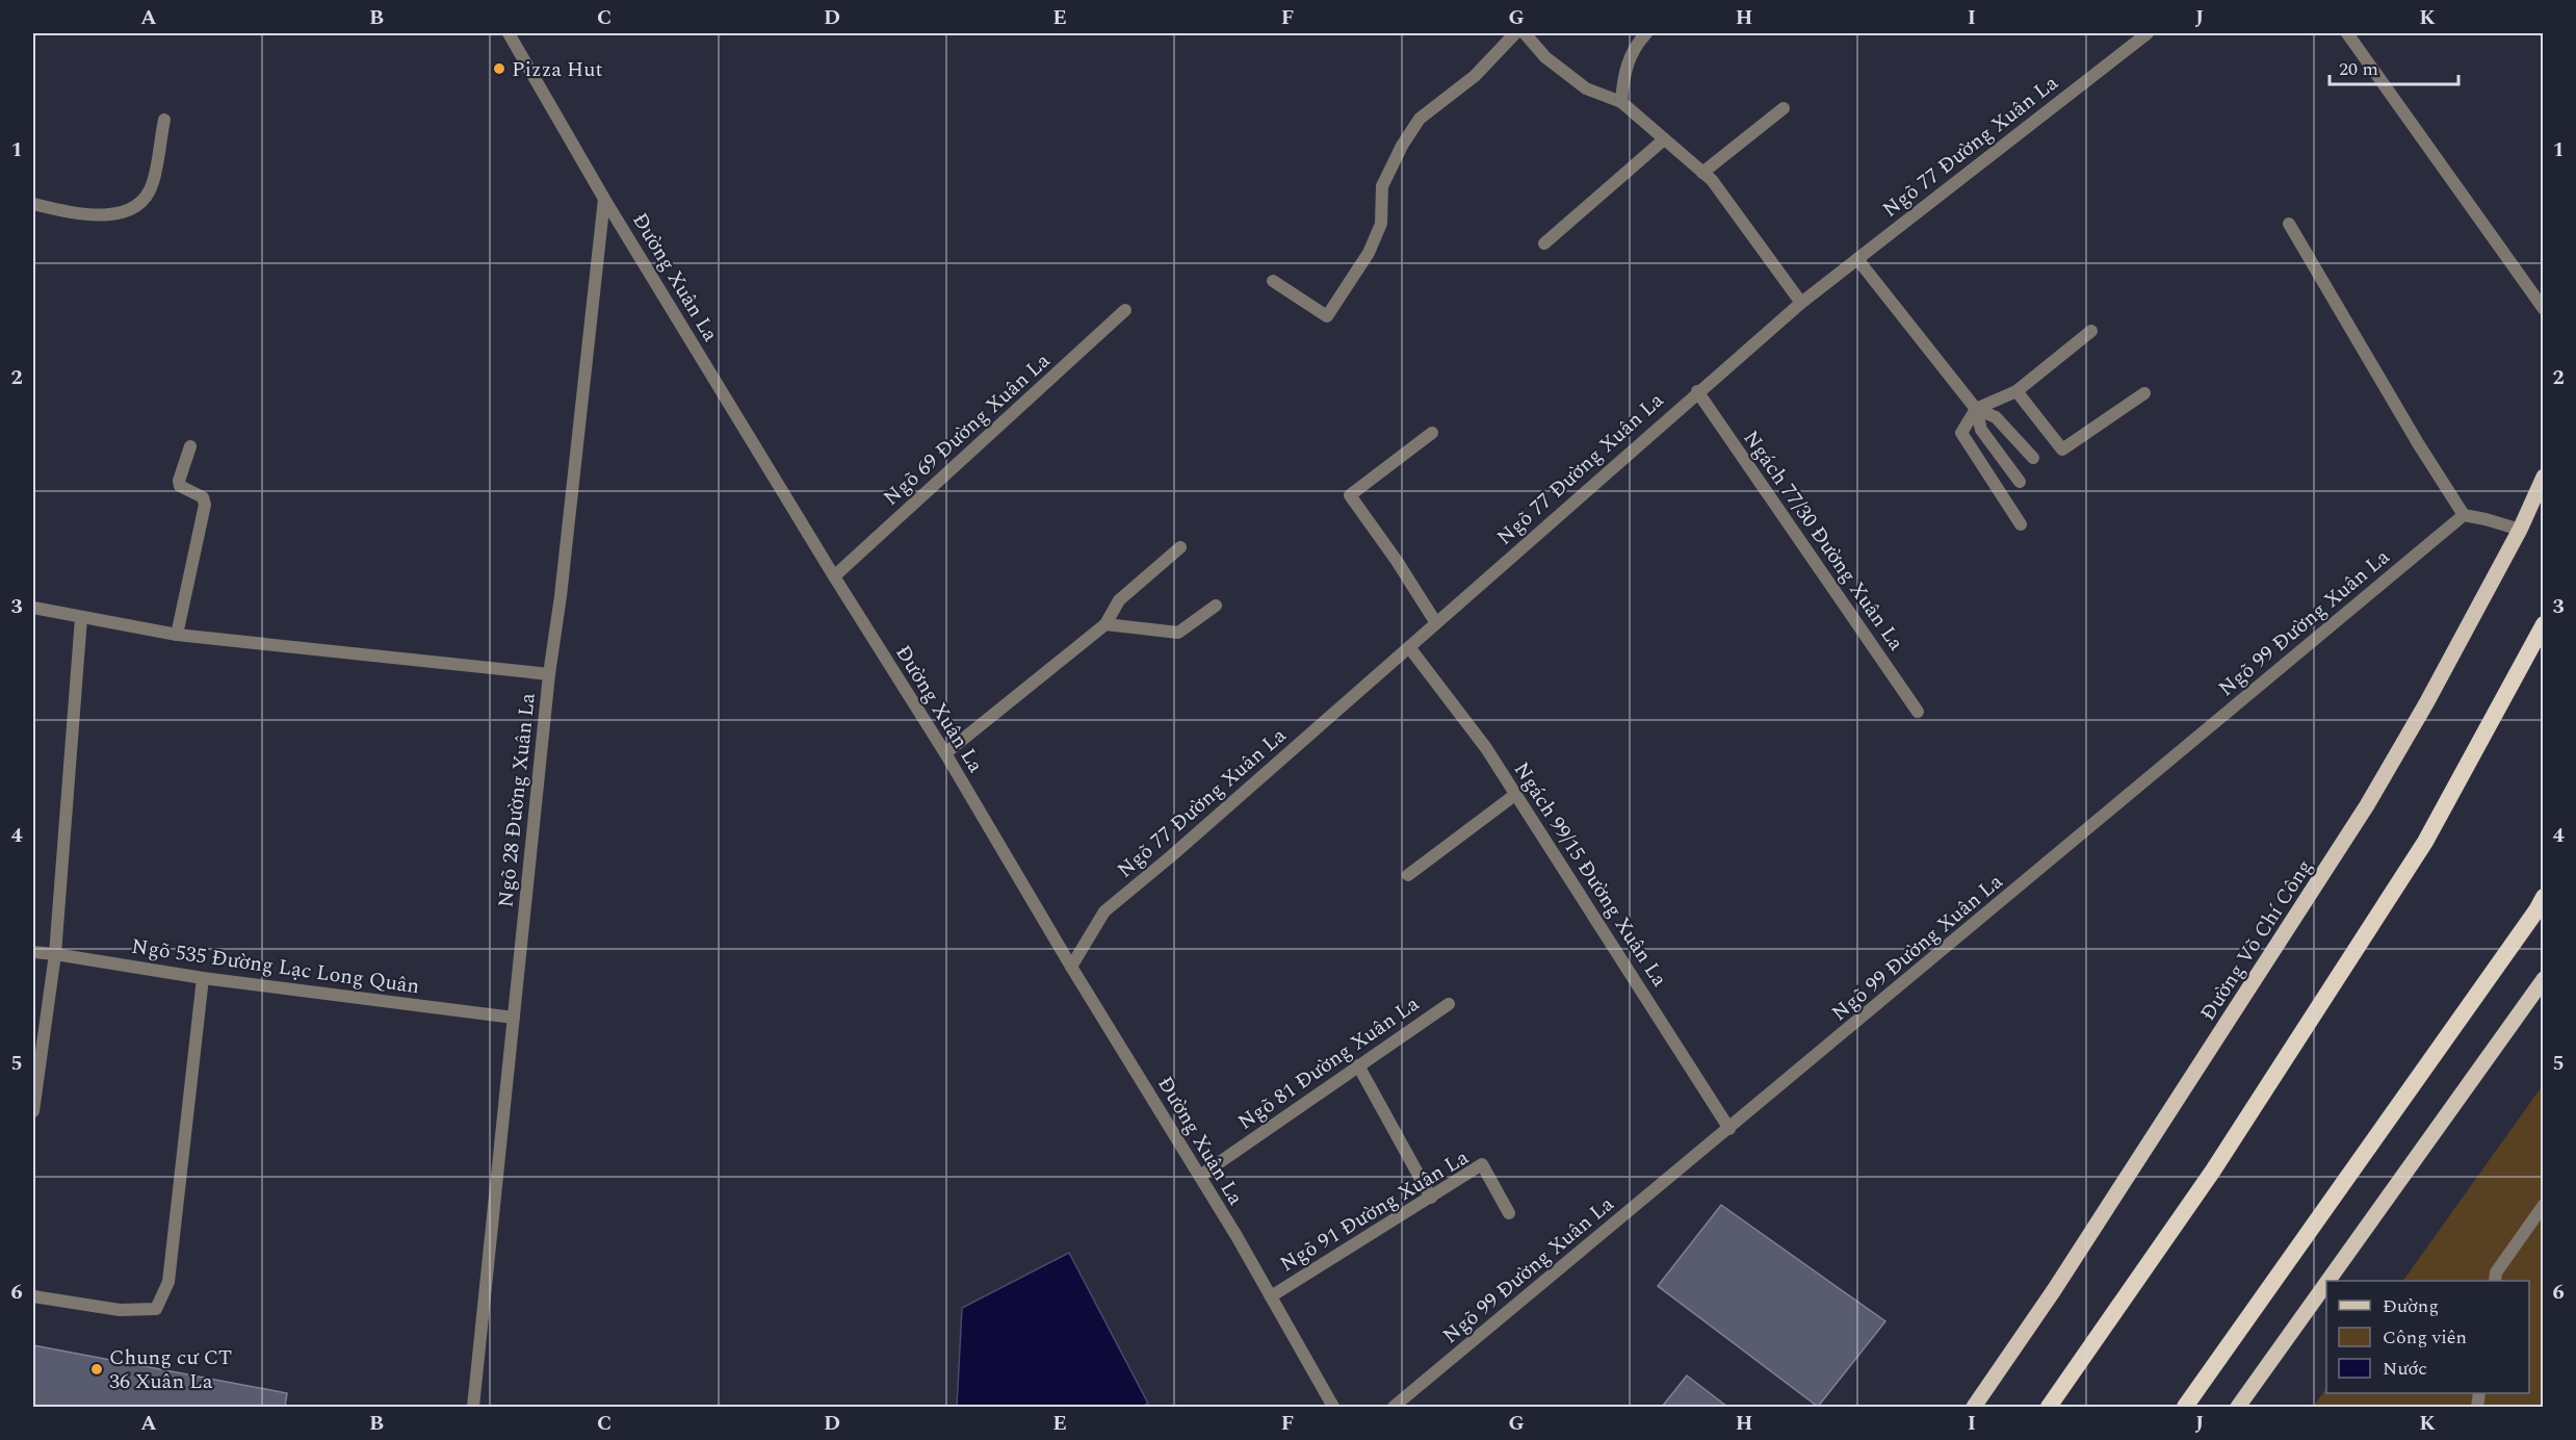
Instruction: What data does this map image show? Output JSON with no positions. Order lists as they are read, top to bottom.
{
  "streets": {
    "main road": ["Đường Võ Chí Công"],
    "street": [
      "Ngõ 77 Đường Xuân La",
      "Đường Xuân La",
      "Ngõ 69 Đường Xuân La",
      "Ngách 77/30 Đường Xuân La",
      "Ngõ 99 Đường Xuân La",
      "Ngõ 28 Đường Xuân La",
      "Ngách 99/15 Đường Xuân La",
      "Ngõ 535 Đường Lạc Long Quân",
      "Ngõ 81 Đường Xuân La",
      "Ngõ 91 Đường Xuân La"
    ]
  },
  "crossings": [
    ["Ngõ 77 Đường Xuân La", "Đường Xuân La"],
    ["Ngõ 77 Đường Xuân La", "Ngách 77/30 Đường Xuân La"],
    ["Ngõ 77 Đường Xuân La", "Ngách 99/15 Đường Xuân La"],
    ["Đường Xuân La", "Ngõ 69 Đường Xuân La"],
    ["Đường Xuân La", "Ngõ 28 Đường Xuân La"],
    ["Đường Xuân La", "Ngõ 81 Đường Xuân La"],
    ["Đường Xuân La", "Ngõ 91 Đường Xuân La"],
    ["Ngõ 99 Đường Xuân La", "Ngách 99/15 Đường Xuân La"],
    ["Ngõ 28 Đường Xuân La", "Ngõ 535 Đường Lạc Long Quân"]
  ],
  "places": ["Pizza Hut", "Chung cư CT 36 Xuân La"],
  "legend": ["Đường", "Công viên", "Nước"],
  "scale_bar": "20 m",
  "grid": {
    "columns": [
      "A",
      "B",
      "C",
      "D",
      "E",
      "F",
      "G",
      "H",
      "I",
      "J",
      "K"
    ],
    "rows": [
      "1",
      "2",
      "3",
      "4",
      "5",
      "6"
    ]
  }
}
